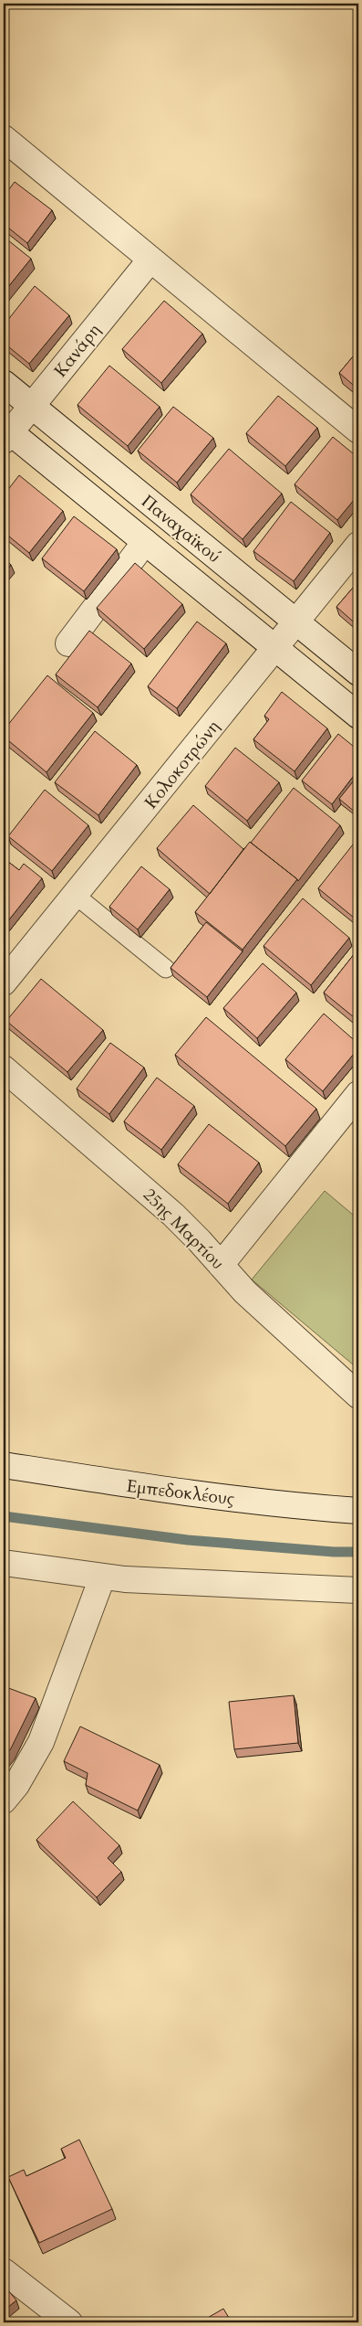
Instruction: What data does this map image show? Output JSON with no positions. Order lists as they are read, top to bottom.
{
  "streets": {
    "street": [
      "Κανάρη",
      "Παναχαϊκού",
      "Κολοκοτρώνη",
      "25ης Μαρτίου",
      "Εμπεδοκλέους"
    ]
  },
  "crossings": [
    ["Κανάρη", "Παναχαϊκού"],
    ["Παναχαϊκού", "Κολοκοτρώνη"]
  ]
}
